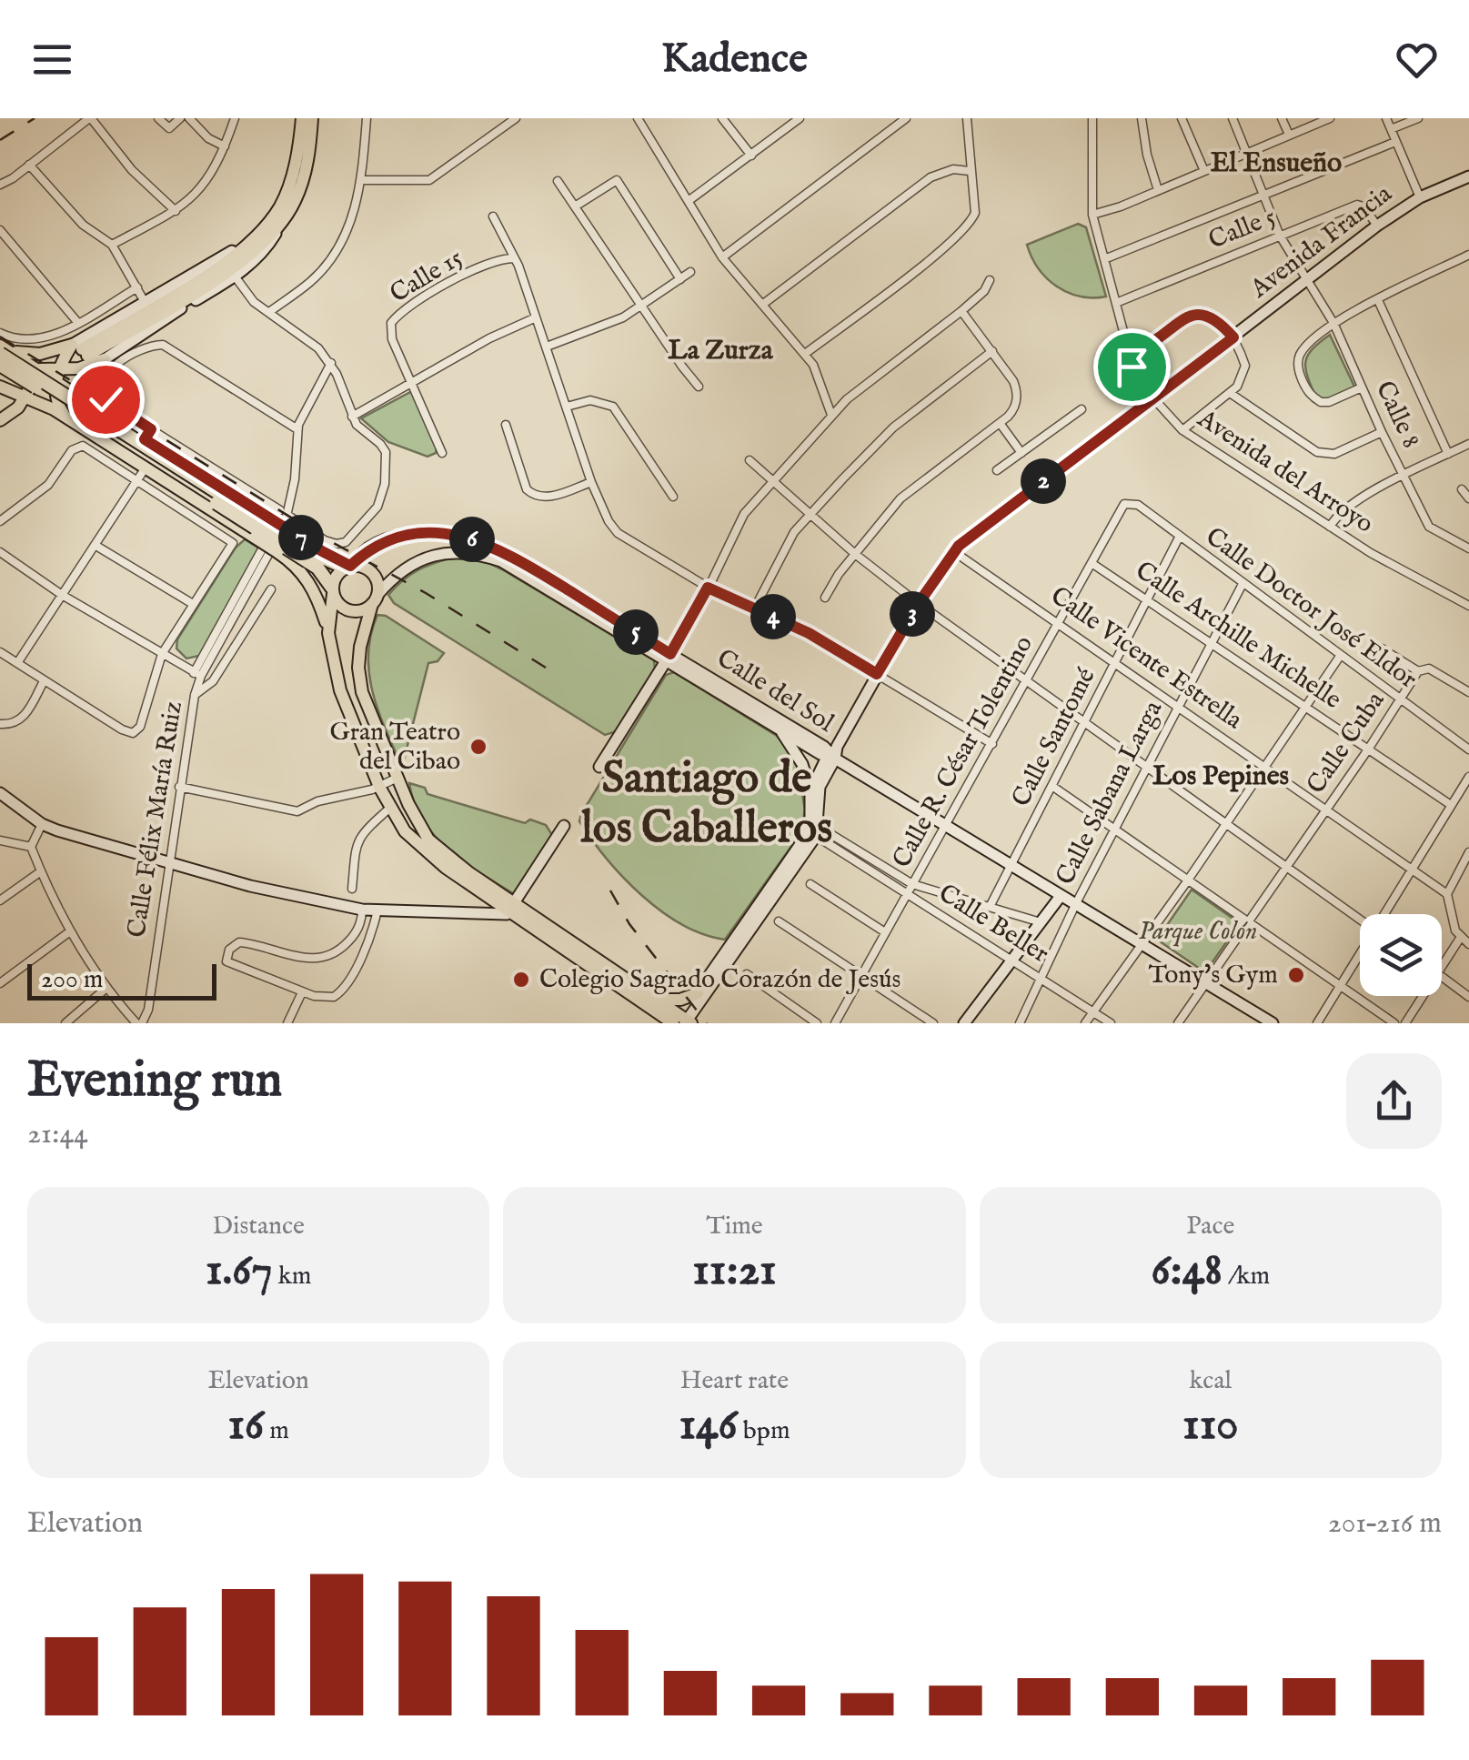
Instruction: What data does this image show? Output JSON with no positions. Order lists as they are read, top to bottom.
{
  "streets": {
    "main road": ["Avenida Francia", "Calle del Sol"],
    "street": [
      "Calle 5",
      "Calle 15",
      "Calle 8",
      "Avenida del Arroyo",
      "Calle Doctor José Eldor",
      "Calle Archille Michelle",
      "Calle Vicente Estrella",
      "Calle Santomé",
      "Calle Cuba",
      "Calle R. César Tolentino",
      "Calle Sabana Larga",
      "Calle Félix María Ruiz",
      "Calle Beller"
    ]
  },
  "crossings": [
    ["Calle 5", "Avenida Francia"],
    ["Calle 5", "Calle 8"],
    ["Calle 5", "Avenida del Arroyo"],
    ["Avenida Francia", "Calle 8"],
    ["Avenida Francia", "Avenida del Arroyo"],
    ["Avenida Francia", "Calle Vicente Estrella"],
    ["Calle Doctor José Eldor", "Calle Santomé"],
    ["Calle Doctor José Eldor", "Calle Cuba"],
    ["Calle Doctor José Eldor", "Calle R. César Tolentino"],
    ["Calle Doctor José Eldor", "Calle Sabana Larga"],
    ["Calle Archille Michelle", "Calle Santomé"],
    ["Calle Archille Michelle", "Calle Cuba"],
    ["Calle Archille Michelle", "Calle R. César Tolentino"],
    ["Calle Archille Michelle", "Calle Sabana Larga"],
    ["Calle Vicente Estrella", "Calle Santomé"],
    ["Calle Vicente Estrella", "Calle Cuba"],
    ["Calle Vicente Estrella", "Calle R. César Tolentino"],
    ["Calle Vicente Estrella", "Calle Sabana Larga"],
    ["Calle del Sol", "Calle Santomé"],
    ["Calle del Sol", "Calle Cuba"],
    ["Calle del Sol", "Calle R. César Tolentino"],
    ["Calle del Sol", "Calle Sabana Larga"],
    ["Calle R. César Tolentino", "Calle Beller"],
    ["Calle Sabana Larga", "Calle Beller"]
  ],
  "districts": [
    "El Ensueño",
    "La Zurza",
    "Los Pepines",
    "Santiago de los Caballeros"
  ],
  "parks": ["Parque Colón"],
  "places": ["Gran Teatro del Cibao", "Tony's Gym", "Colegio Sagrado Corazón de Jesús"],
  "scale_bar": "200 m",
  "page": {
    "header": "Kadence",
    "pins": [
      "2",
      "7",
      "6",
      "3",
      "4",
      "5"
    ],
    "scale": "200 m",
    "heading": ["Evening run", "21:44"],
    "stats": [
      ["Distance", "1.67 km"],
      ["Time", "11:21"],
      ["Pace", "6:48 /km"],
      ["Elevation", "16 m"],
      ["Heart rate", "146 bpm"],
      ["kcal", "110"]
    ],
    "chart": ["Elevation", "201–216 m"]
  }
}
